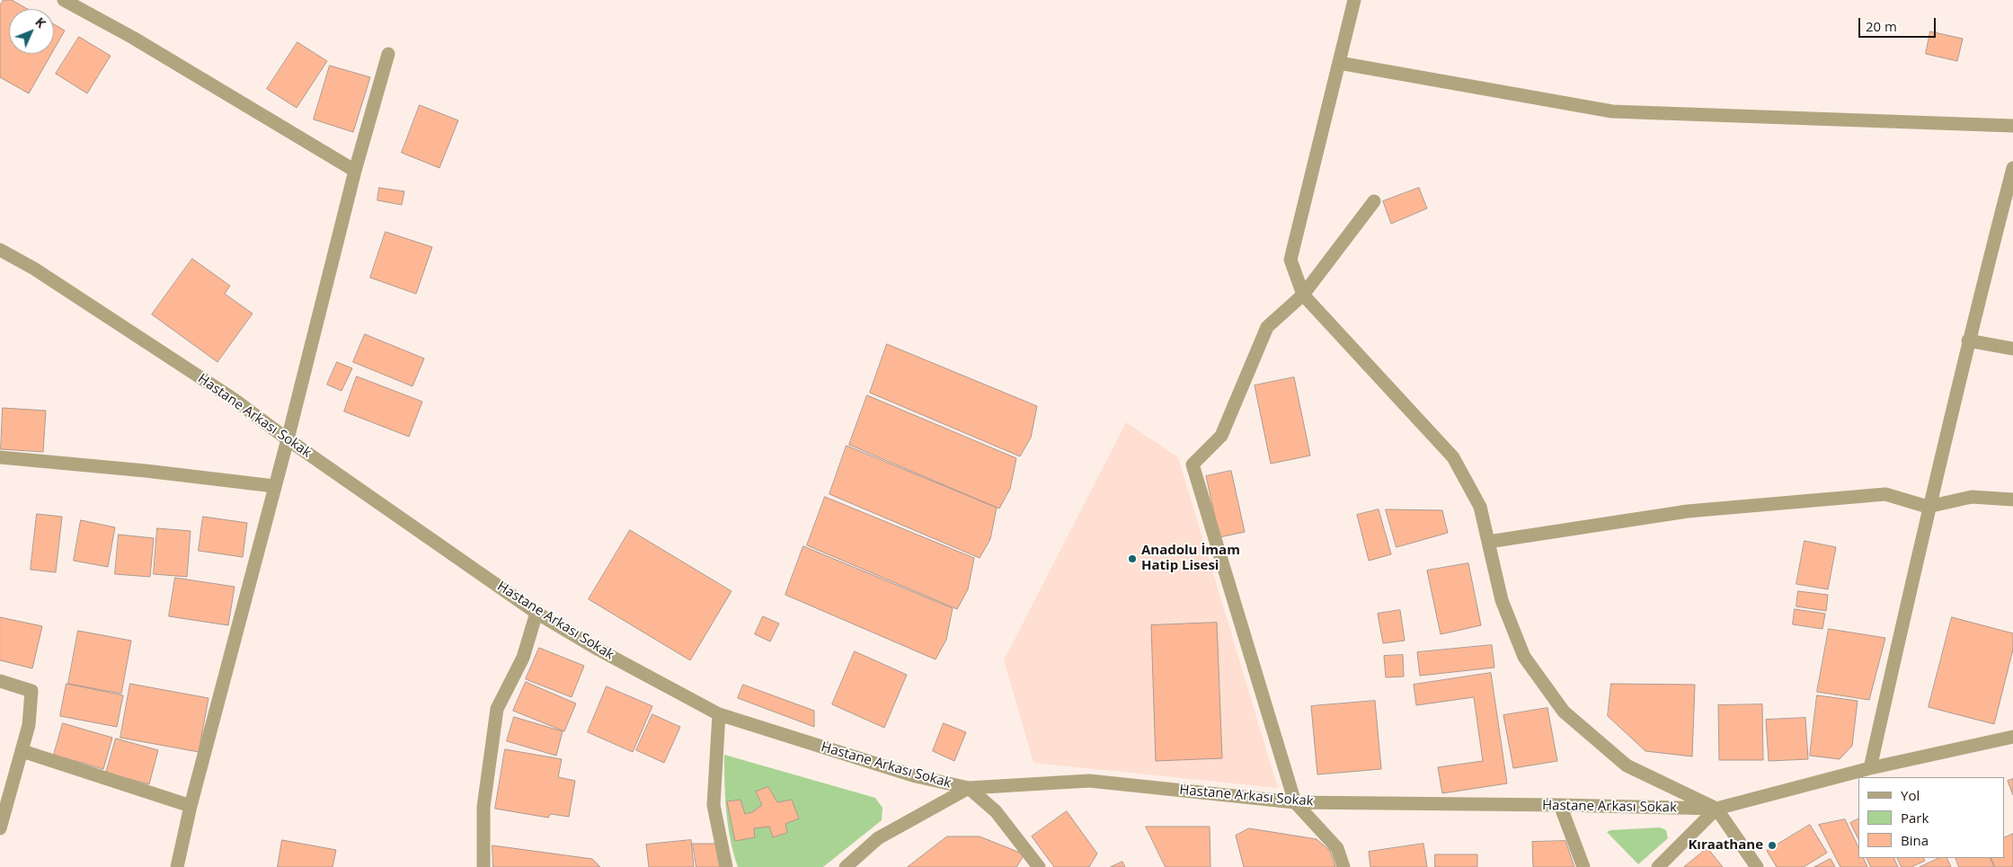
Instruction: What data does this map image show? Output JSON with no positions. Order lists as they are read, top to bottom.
{
  "streets": {
    "street": ["Hastane Arkası Sokak"]
  },
  "places": ["Anadolu İmam Hatip Lisesi", "Kıraathane"],
  "legend": ["Yol", "Park", "Bina"],
  "scale_bar": "20 m",
  "north": "top right"
}
